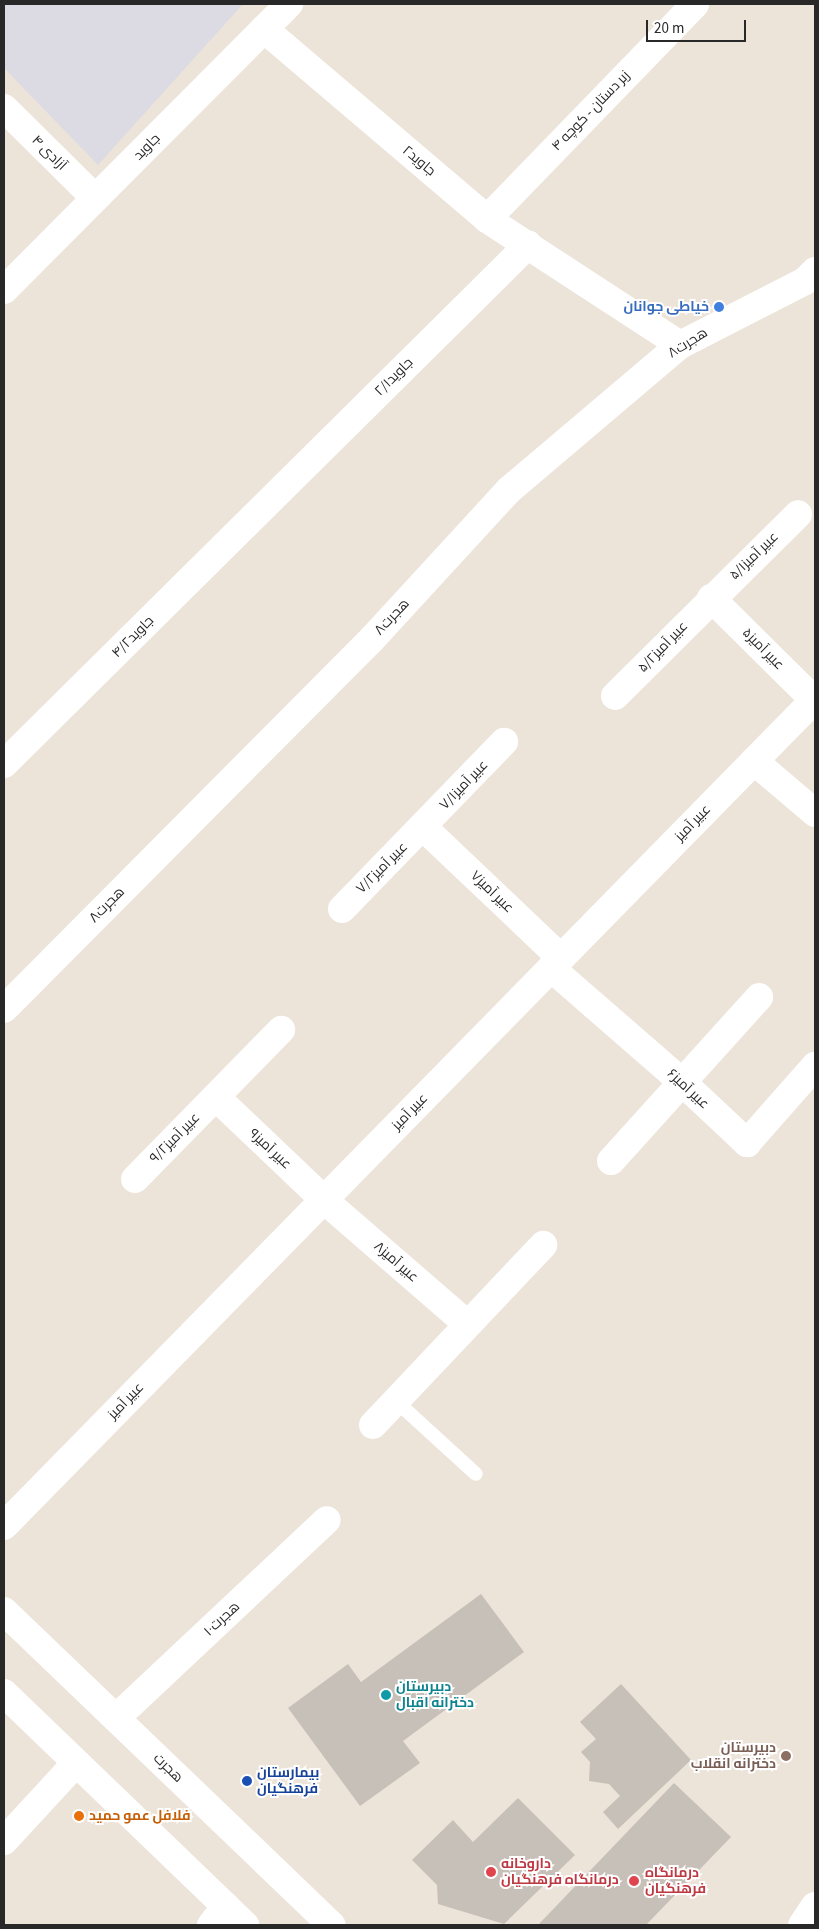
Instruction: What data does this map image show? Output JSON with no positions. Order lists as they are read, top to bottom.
{
  "streets": {
    "street": [
      "زبر دستان - کوچه ۴",
      "جاوید",
      "۴ آزادی",
      "۲جاوید",
      "هجرت۸",
      "۲/۱جاوید",
      "۵/۱عبیر آمیز",
      "۴/۲جاوید",
      "۵/۲عبیر آمیز",
      "۵عبیر آمیز",
      "۷/۱عبیر آمیز",
      "عبیر آمیز",
      "۷/۲عبیر آمیز",
      "۷عبیر آمیز",
      "۶عبیر آمیز",
      "۹/۲عبیر آمیز",
      "عبیر آمیز۹",
      "۸عبیر آمیز",
      "هجرت۱۰",
      "هجرت"
    ]
  },
  "crossings": [
    ["زبر دستان - کوچه ۴", "۲جاوید"],
    ["جاوید", "۴ آزادی"],
    ["جاوید", "۲جاوید"],
    ["۲جاوید", "هجرت۸"],
    ["۲جاوید", "۲/۱جاوید"],
    ["۲/۱جاوید", "۴/۲جاوید"],
    ["۵/۱عبیر آمیز", "۵/۲عبیر آمیز"],
    ["۵/۱عبیر آمیز", "۵عبیر آمیز"],
    ["۵/۲عبیر آمیز", "۵عبیر آمیز"],
    ["۵عبیر آمیز", "عبیر آمیز"],
    ["۷/۱عبیر آمیز", "۷/۲عبیر آمیز"],
    ["۷/۱عبیر آمیز", "۷عبیر آمیز"],
    ["عبیر آمیز", "۷عبیر آمیز"],
    ["عبیر آمیز", "۶عبیر آمیز"],
    ["عبیر آمیز", "عبیر آمیز۹"],
    ["عبیر آمیز", "۸عبیر آمیز"],
    ["۷/۲عبیر آمیز", "۷عبیر آمیز"],
    ["۷عبیر آمیز", "۶عبیر آمیز"],
    ["۹/۲عبیر آمیز", "عبیر آمیز۹"],
    ["عبیر آمیز۹", "۸عبیر آمیز"],
    ["هجرت۱۰", "هجرت"]
  ],
  "places": [
    "خیاطی جوانان",
    "دبیرستان دخترانه اقبال",
    "دبیرستان دخترانه انقلاب",
    "بیمارستان فرهنگیان",
    "فلافل عمو حمید",
    "داروخانه درمانگاه فرهنگیان",
    "درمانگاه فرهنگیان"
  ],
  "scale_bar": "20 m"
}
